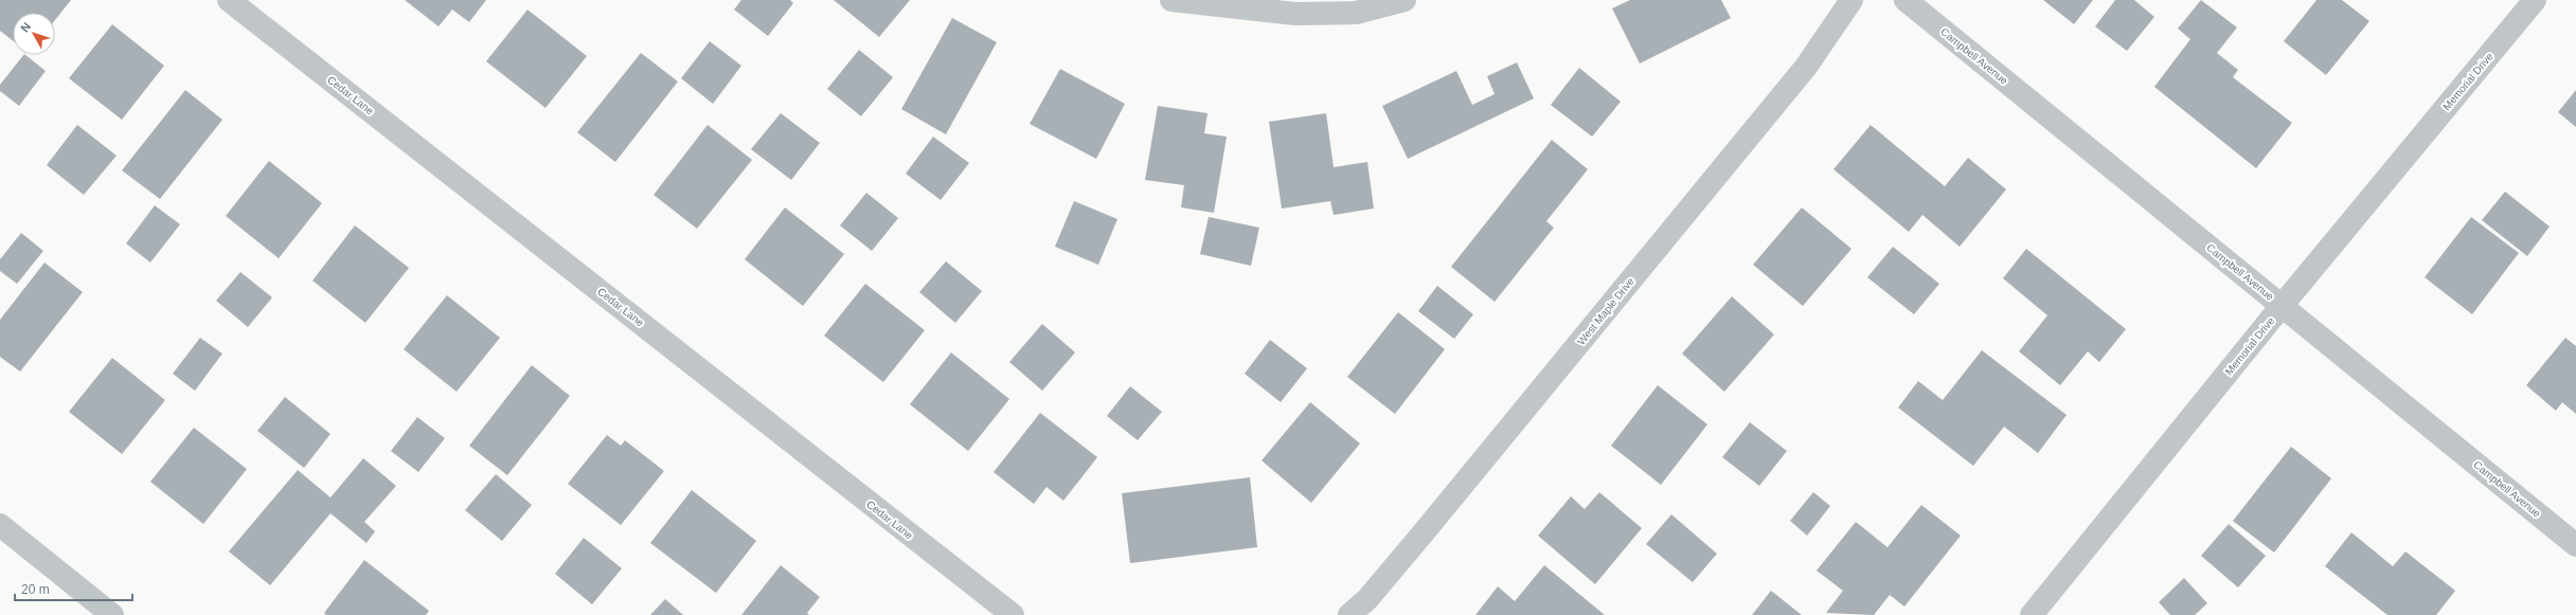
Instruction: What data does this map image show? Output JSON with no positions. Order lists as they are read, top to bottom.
{
  "streets": {
    "street": [
      "Campbell Avenue",
      "Memorial Drive",
      "Cedar Lane",
      "West Maple Drive"
    ]
  },
  "crossings": [
    ["Campbell Avenue", "Memorial Drive"]
  ],
  "scale_bar": "20 m",
  "north": "top left"
}
